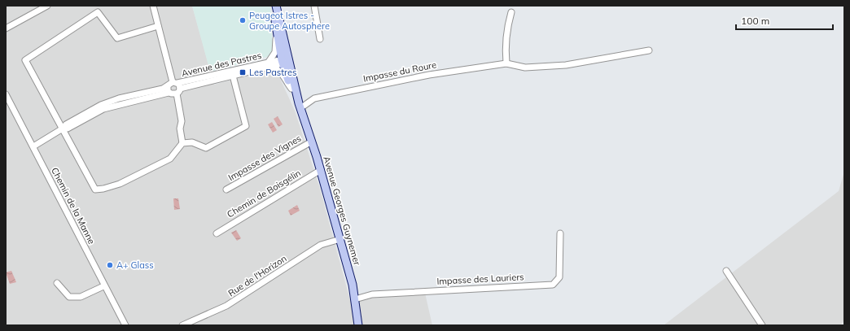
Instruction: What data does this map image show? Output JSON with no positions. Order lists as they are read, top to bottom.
{
  "streets": {
    "main road": ["Avenue Georges Guynemer"],
    "street": [
      "Avenue des Pastres",
      "Impasse du Roure",
      "Impasse des Vignes",
      "Chemin de Boisgélin",
      "Chemin de la Manne",
      "Rue de l'Horizon",
      "Impasse des Lauriers"
    ]
  },
  "crossings": [
    ["Avenue des Pastres", "Chemin de la Manne"],
    ["Avenue des Pastres", "Avenue Georges Guynemer"],
    ["Impasse du Roure", "Avenue Georges Guynemer"],
    ["Impasse des Vignes", "Avenue Georges Guynemer"],
    ["Chemin de Boisgélin", "Avenue Georges Guynemer"],
    ["Avenue Georges Guynemer", "Rue de l'Horizon"],
    ["Avenue Georges Guynemer", "Impasse des Lauriers"]
  ],
  "places": {
    "other": ["Peugeot Istres - Groupe Autosphere", "A+ Glass"],
    "transit": ["Les Pastres"]
  },
  "scale_bar": "100 m"
}
